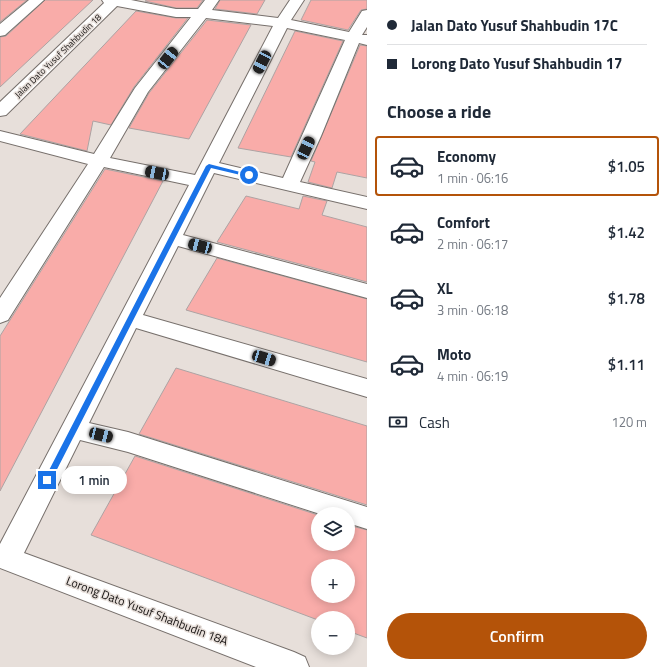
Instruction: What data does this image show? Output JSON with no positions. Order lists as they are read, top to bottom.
{
  "streets": {
    "street": ["Jalan Dato Yusuf Shahbudin 18", "Lorong Dato Yusuf Shahbudin 18A"]
  },
  "page": {
    "banner": ["Jalan Dato Yusuf Shahbudin 17C", "Lorong Dato Yusuf Shahbudin 17"],
    "heading": "Choose a ride",
    "list": [
      {
        "name": "Economy",
        "note": "1 min · 06:16",
        "value": "$1.05"
      },
      {
        "name": "Comfort",
        "note": "2 min · 06:17",
        "value": "$1.42"
      },
      {
        "name": "XL",
        "note": "3 min · 06:18",
        "value": "$1.78"
      },
      {
        "name": "Moto",
        "note": "4 min · 06:19",
        "value": "$1.11"
      }
    ],
    "pay": ["Cash", "120 m"],
    "bubble": "1 min",
    "map_buttons": ["+", "−"],
    "buttons": "Confirm"
  }
}
